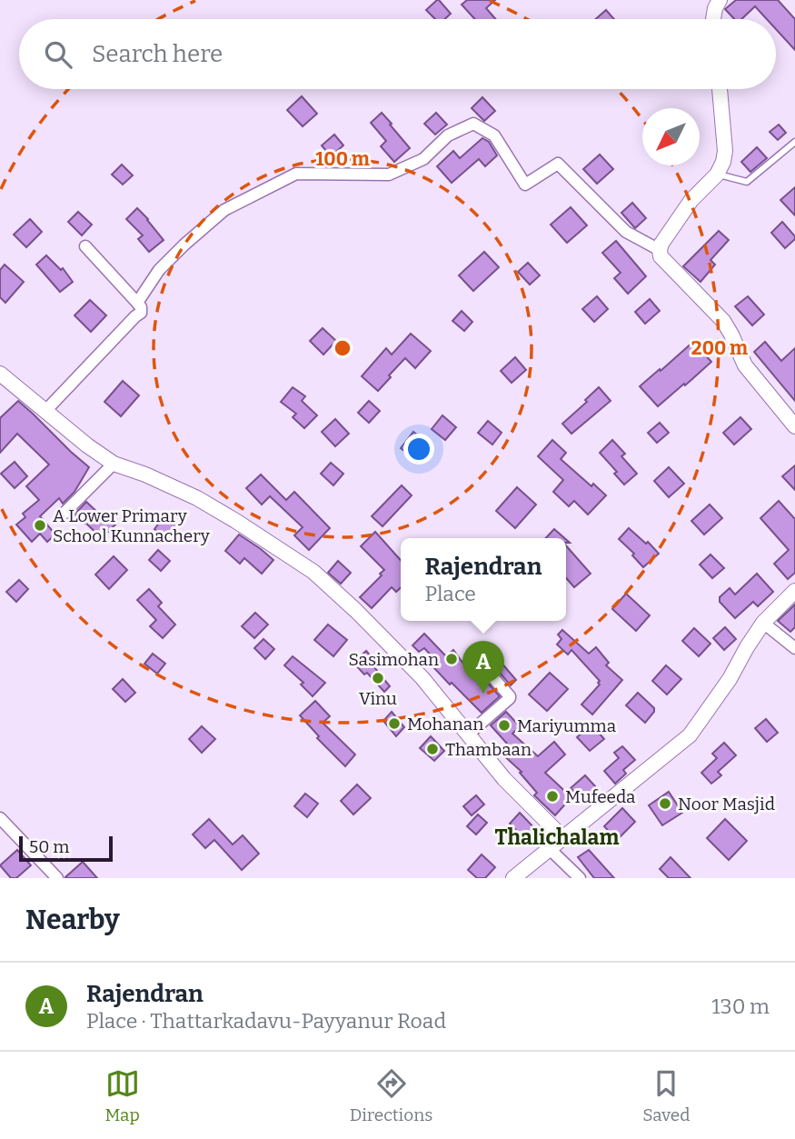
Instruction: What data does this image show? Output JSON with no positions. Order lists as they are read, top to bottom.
{
  "districts": ["Thalichalam"],
  "places": [
    "A Lower Primary School Kunnachery",
    "Sasimohan",
    "Vinu",
    "Mohanan",
    "Mariyumma",
    "Thambaan",
    "Mufeeda",
    "Noor Masjid"
  ],
  "scale_bar": "50 m",
  "north": "bottom left",
  "page": {
    "search": "Search here",
    "popup": ["Rajendran", "Place"],
    "pins": "A",
    "scale": "50 m",
    "heading": "Nearby",
    "list": [
      {
        "mark": "A",
        "name": "Rajendran",
        "note": "Place · Thattarkadavu-Payyanur Road",
        "value": "130 m"
      }
    ],
    "nav": ["Map", "Directions", "Saved"]
  },
  "rings": ["100 m", "200 m"]
}
